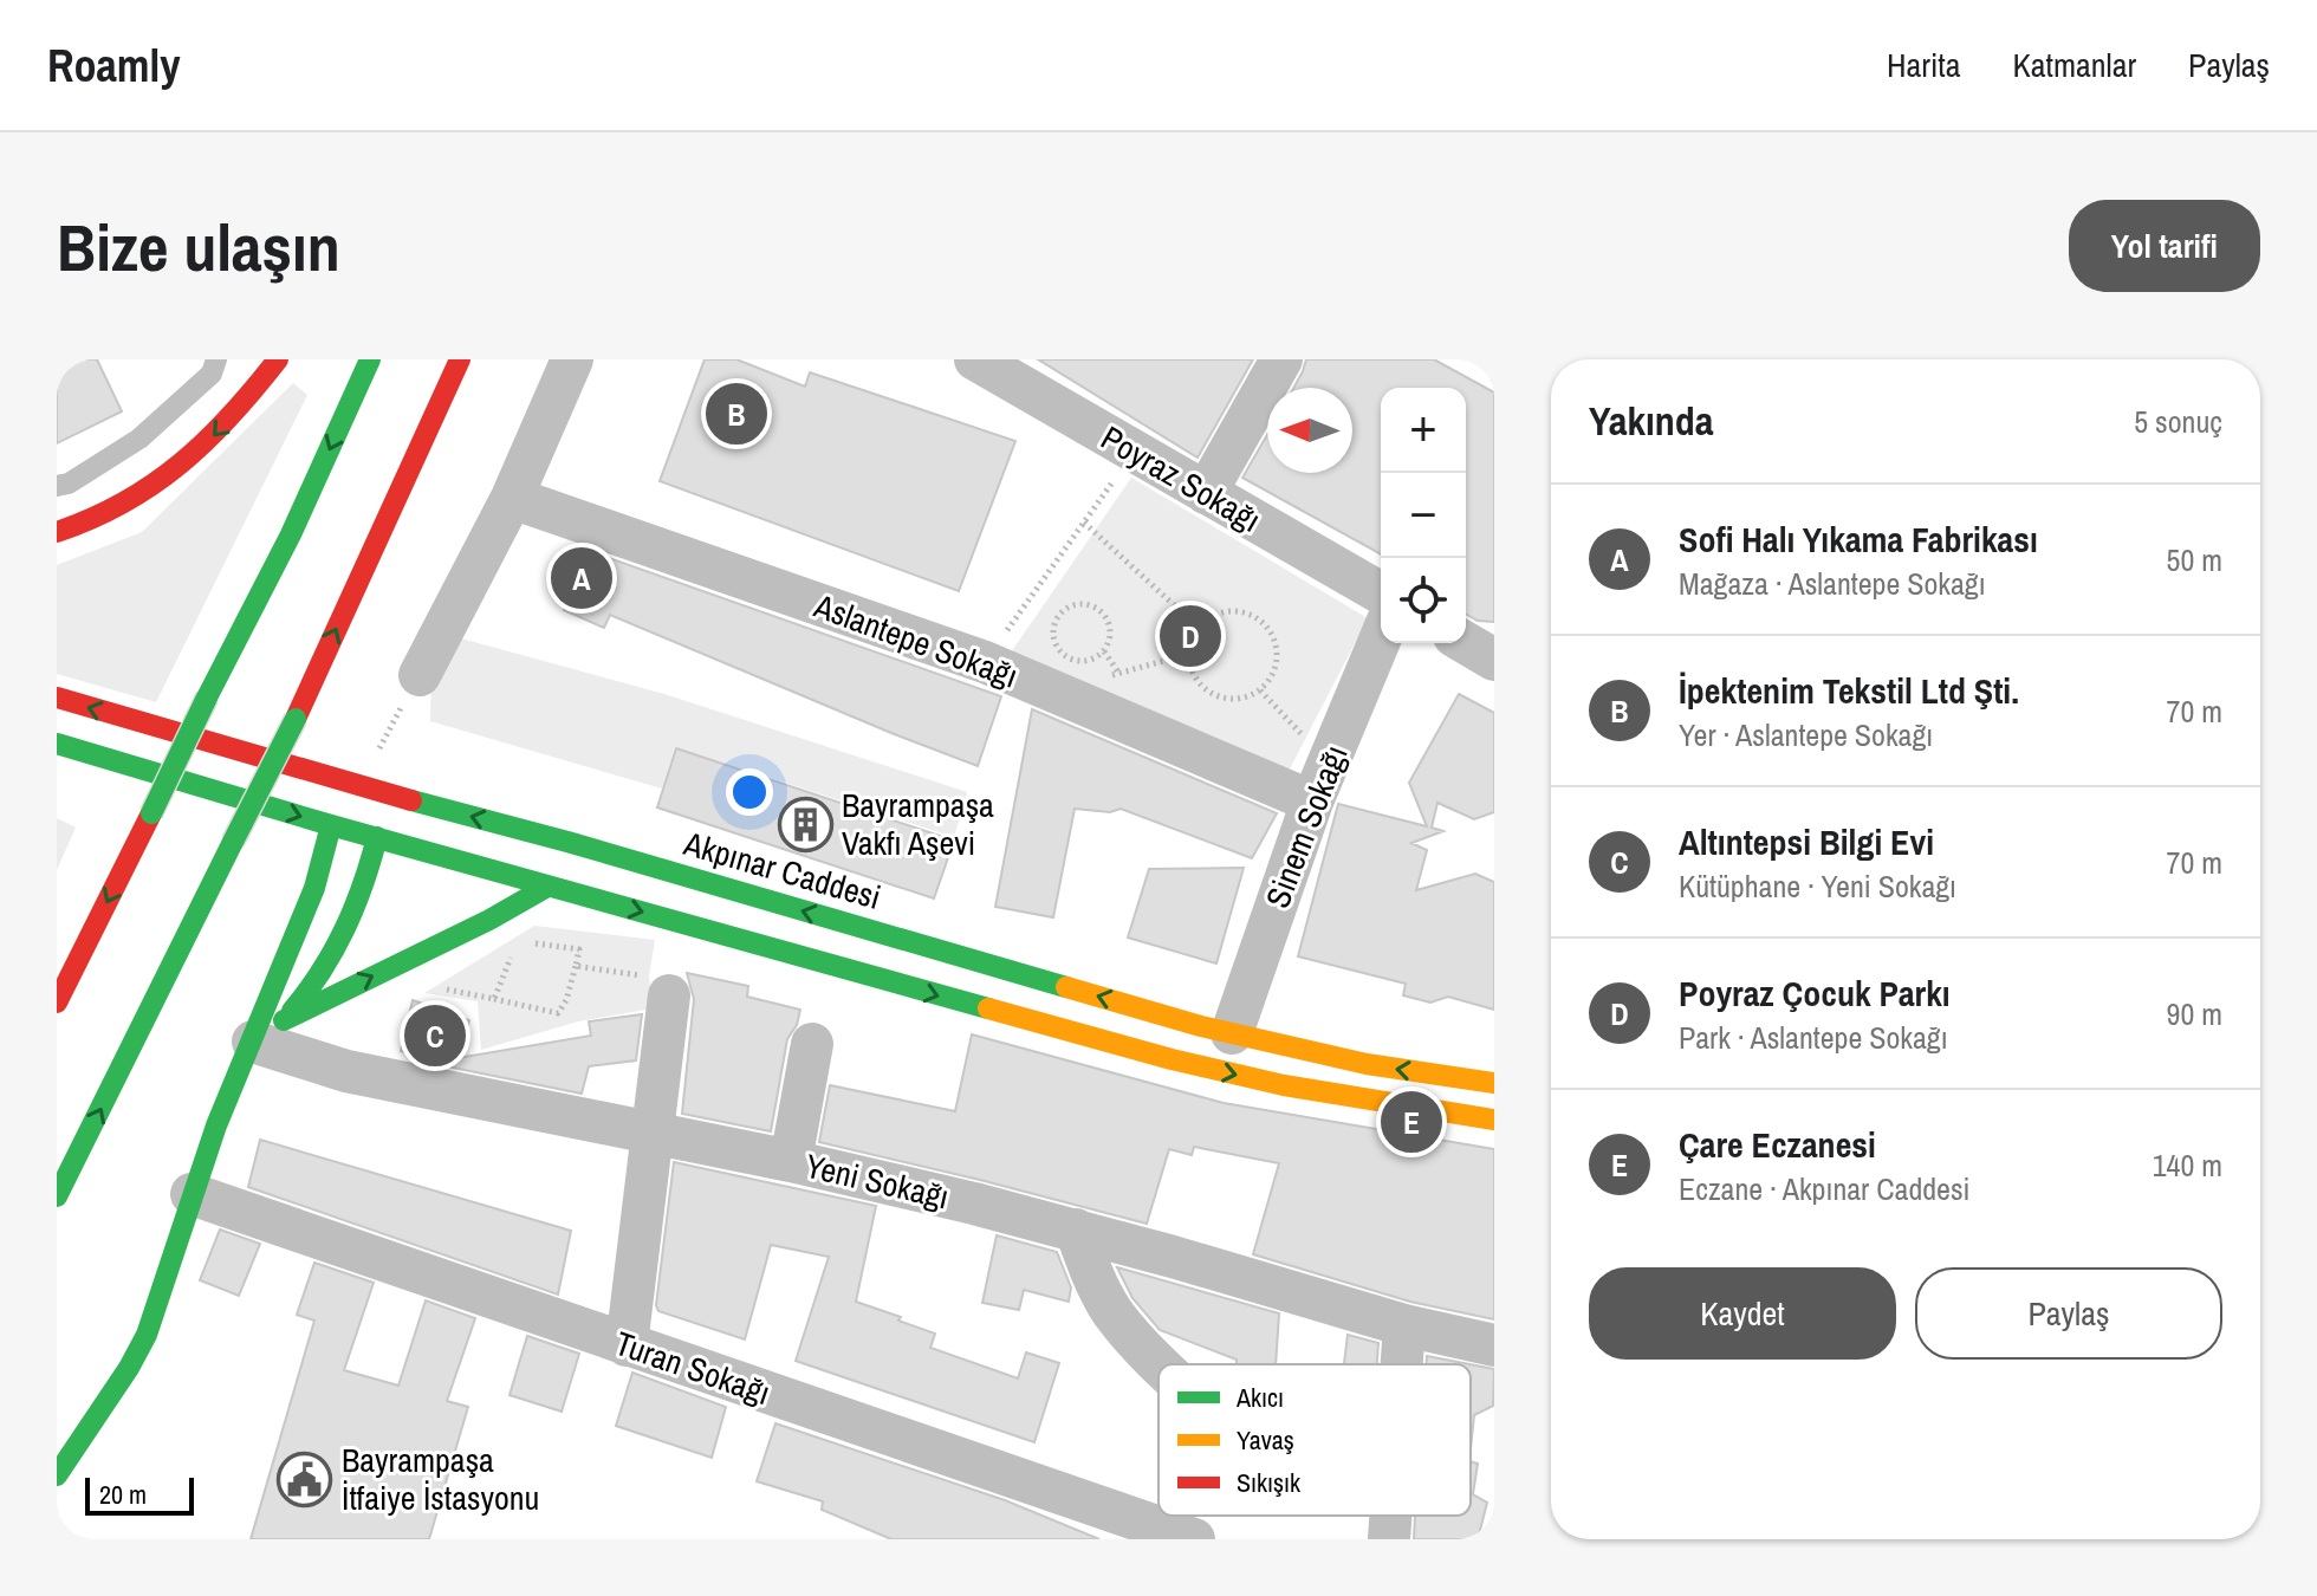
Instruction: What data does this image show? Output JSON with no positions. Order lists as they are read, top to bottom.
{
  "streets": {
    "main road": ["Akpınar Caddesi"],
    "street": [
      "Poyraz Sokağı",
      "Aslantepe Sokağı",
      "Sinem Sokağı",
      "Yeni Sokağı",
      "Turan Sokağı"
    ]
  },
  "crossings": [
    ["Aslantepe Sokağı", "Sinem Sokağı"],
    ["Sinem Sokağı", "Akpınar Caddesi"]
  ],
  "places": {
    "building": ["Bayrampaşa Vakfı Aşevi"],
    "public building": ["Bayrampaşa İtfaiye İstasyonu"]
  },
  "legend": ["Akıcı", "Yavaş", "Sıkışık"],
  "scale_bar": "20 m",
  "north": "left",
  "page": {
    "header": "Roamly",
    "nav": ["Harita", "Katmanlar", "Paylaş"],
    "buttons": [
      "Yol tarifi",
      ["Kaydet", "Paylaş"]
    ],
    "title": "Bize ulaşın",
    "heading": ["Yakında", "5 sonuç"],
    "pins": [
      "B",
      "A",
      "D",
      "C",
      "E"
    ],
    "map_buttons": ["+", "−"],
    "list": [
      {
        "mark": "A",
        "name": "Sofi Halı Yıkama Fabrikası",
        "note": "Mağaza · Aslantepe Sokağı",
        "value": "50 m"
      },
      {
        "mark": "B",
        "name": "İpektenim Tekstil Ltd Şti.",
        "note": "Yer · Aslantepe Sokağı",
        "value": "70 m"
      },
      {
        "mark": "C",
        "name": "Altıntepsi Bilgi Evi",
        "note": "Kütüphane · Yeni Sokağı",
        "value": "70 m"
      },
      {
        "mark": "D",
        "name": "Poyraz Çocuk Parkı",
        "note": "Park · Aslantepe Sokağı",
        "value": "90 m"
      },
      {
        "mark": "E",
        "name": "Çare Eczanesi",
        "note": "Eczane · Akpınar Caddesi",
        "value": "140 m"
      }
    ],
    "scale": "20 m"
  }
}
